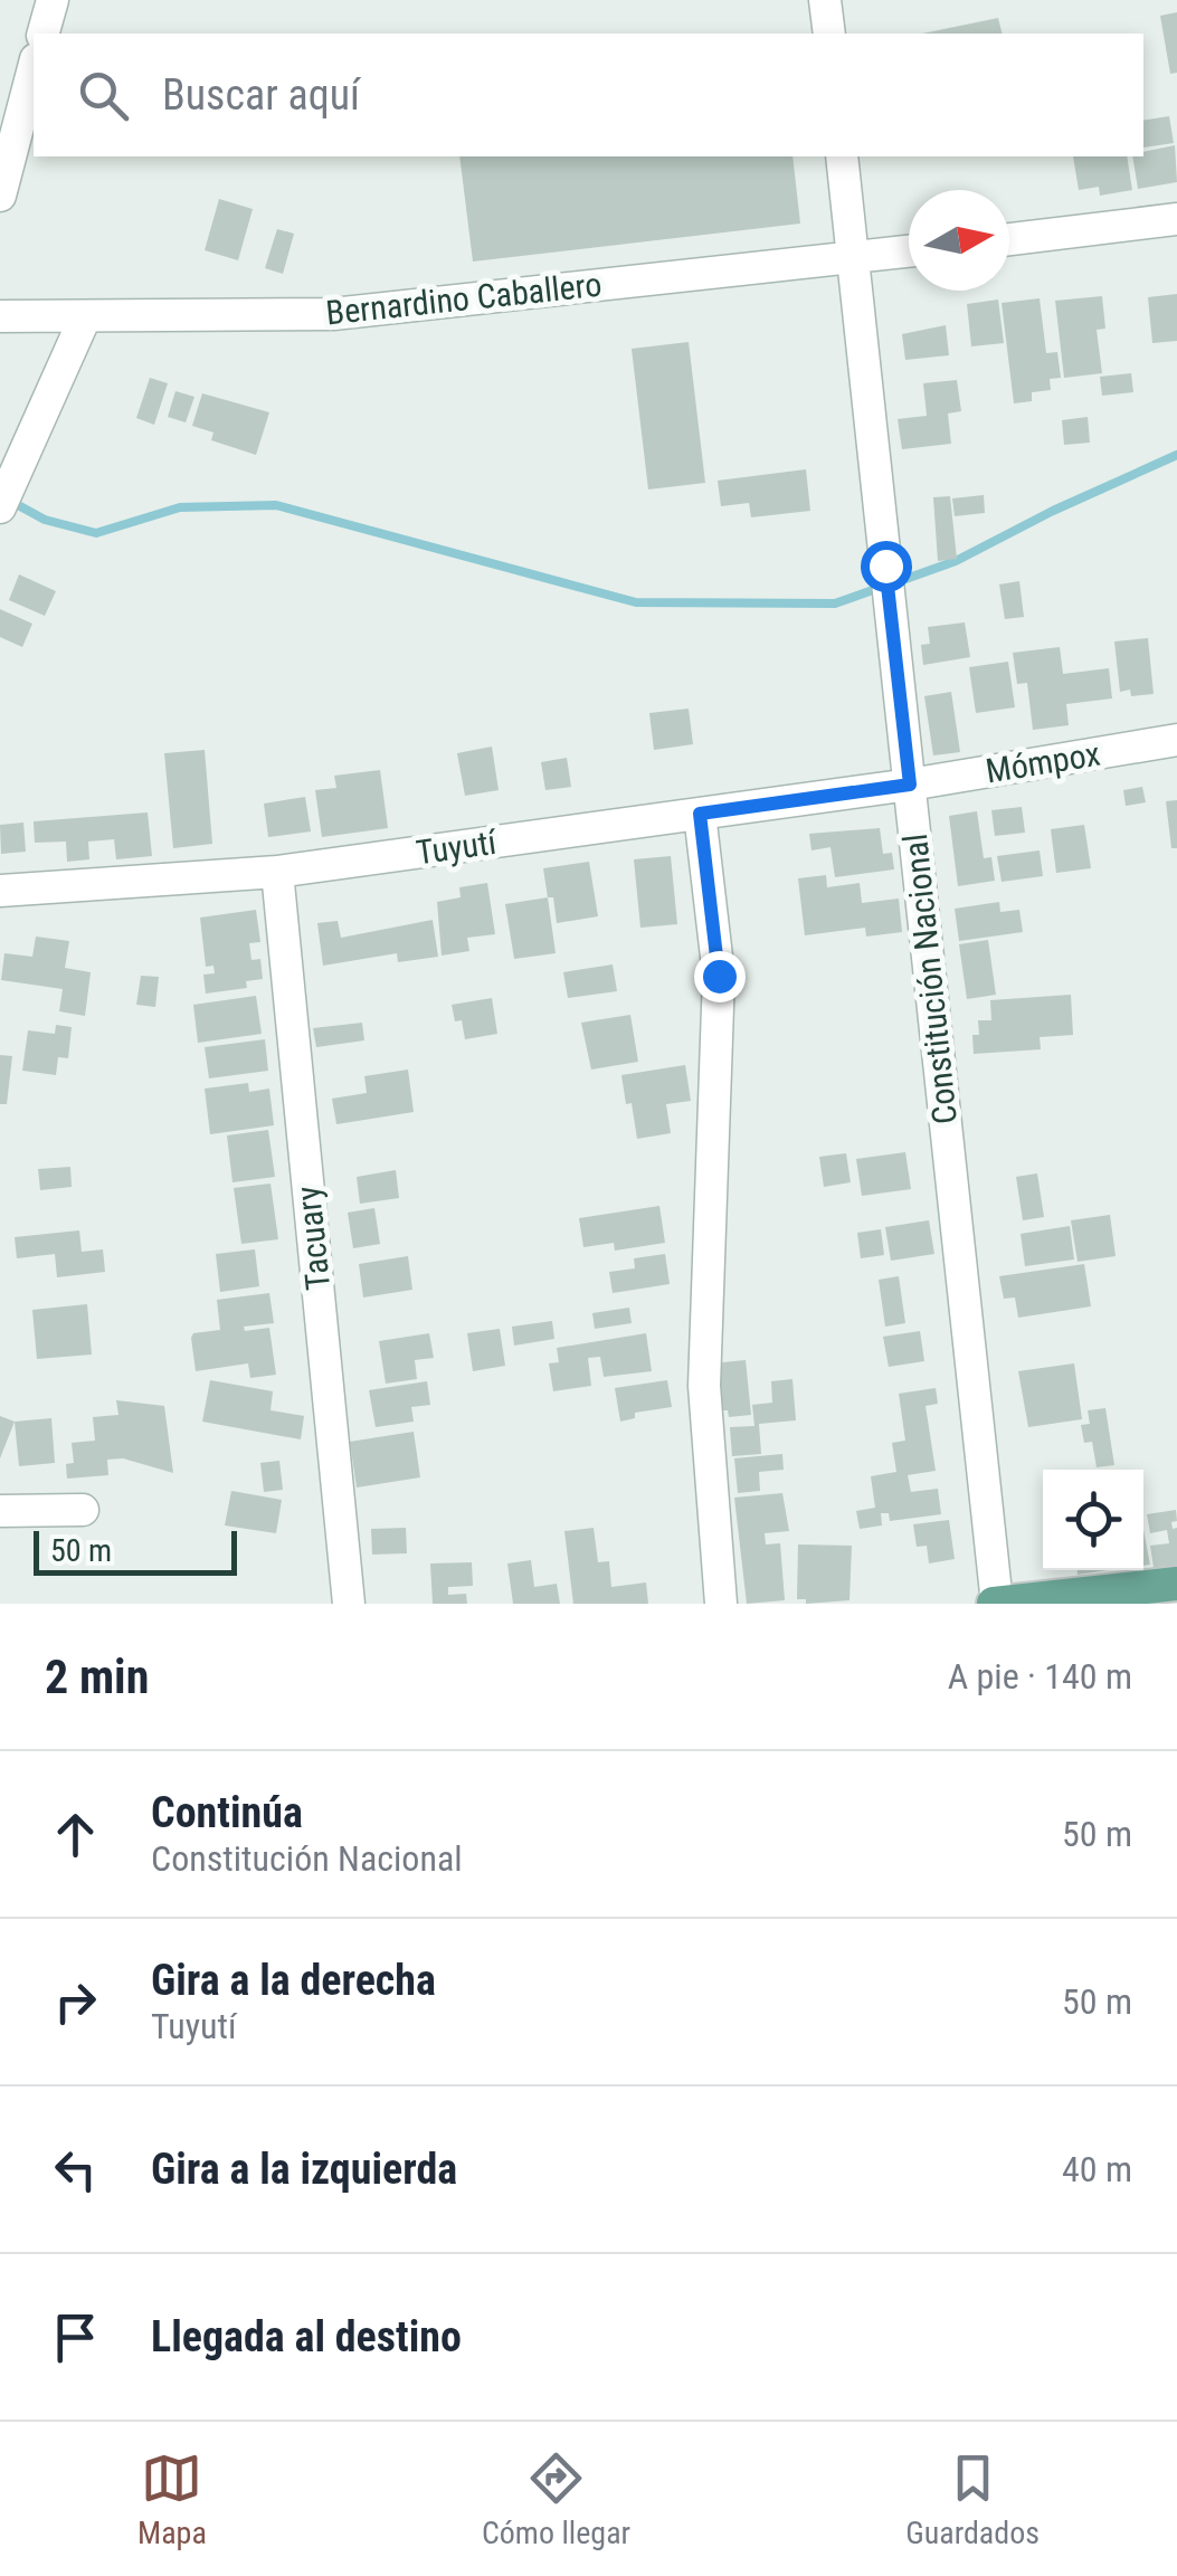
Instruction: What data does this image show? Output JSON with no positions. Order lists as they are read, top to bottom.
{
  "streets": {
    "street": [
      "Bernardino Caballero",
      "Mómpox",
      "Tuyutí",
      "Constitución Nacional",
      "Tacuary"
    ]
  },
  "crossings": [
    ["Bernardino Caballero", "Constitución Nacional"],
    ["Mómpox", "Tuyutí"],
    ["Mómpox", "Constitución Nacional"],
    ["Tuyutí", "Constitución Nacional"],
    ["Tuyutí", "Tacuary"]
  ],
  "scale_bar": "50 m",
  "north": "right",
  "page": {
    "search": "Buscar aquí",
    "scale": "50 m",
    "heading": ["2 min", "A pie · 140 m"],
    "list": [
      ["Continúa", "Constitución Nacional", "50 m"],
      ["Gira a la derecha", "Tuyutí", "50 m"],
      ["Gira a la izquierda", "40 m"],
      "Llegada al destino"
    ],
    "nav": ["Mapa", "Cómo llegar", "Guardados"]
  }
}
